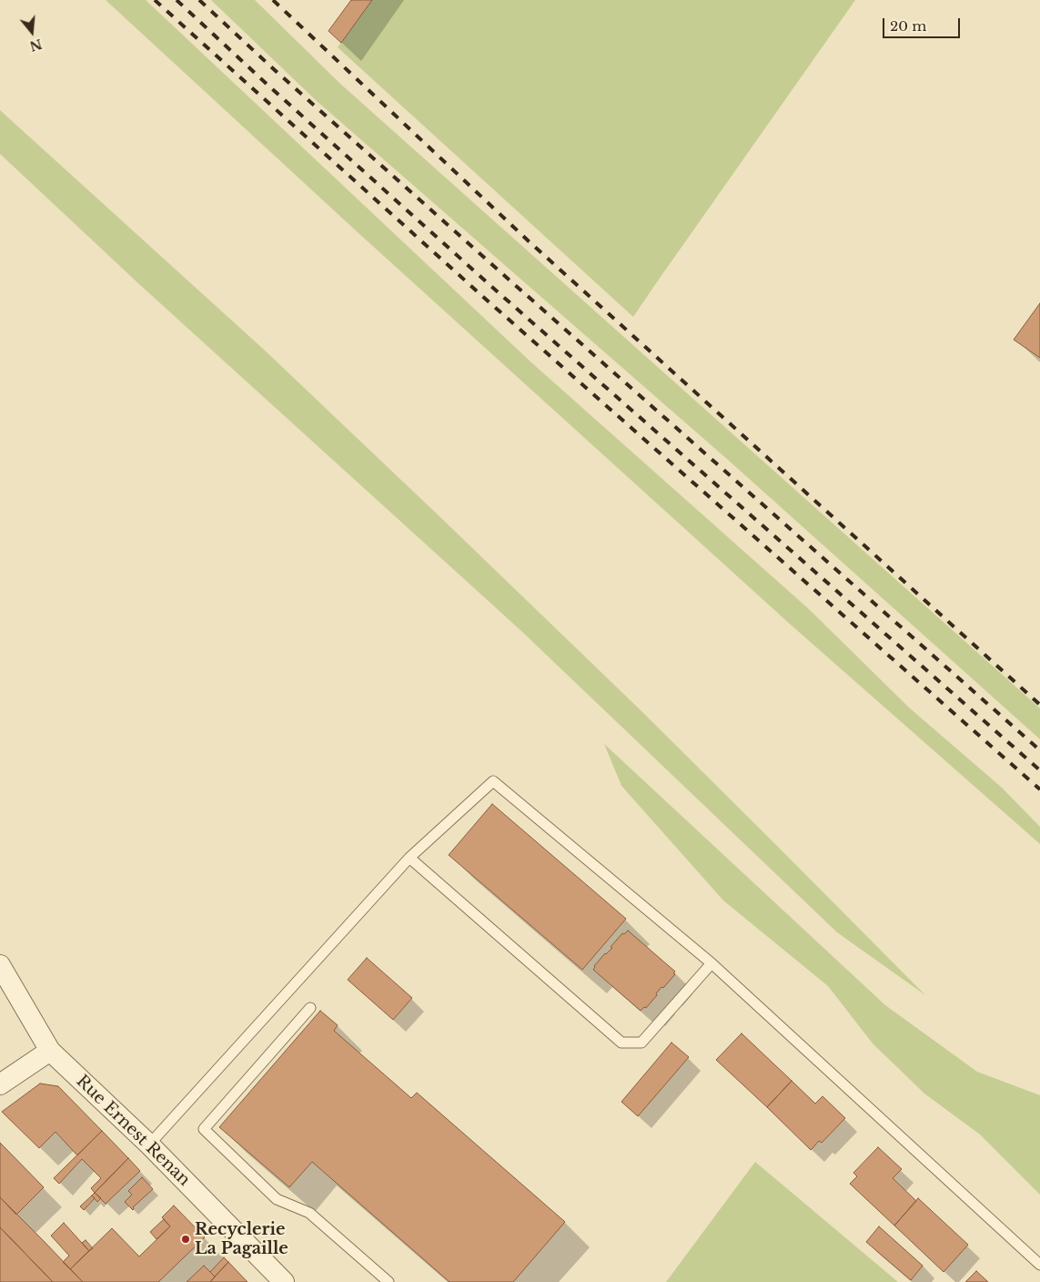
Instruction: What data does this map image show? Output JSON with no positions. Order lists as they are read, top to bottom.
{
  "streets": {
    "street": ["Rue Ernest Renan"]
  },
  "places": ["Recyclerie La Pagaille"],
  "scale_bar": "20 m",
  "north": "bottom"
}
